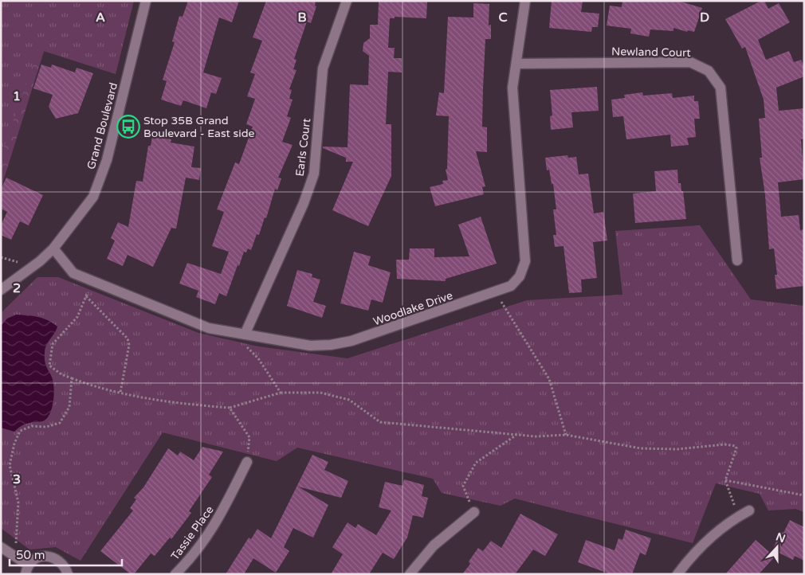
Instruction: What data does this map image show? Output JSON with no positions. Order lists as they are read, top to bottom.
{
  "streets": {
    "street": [
      "Newland Court",
      "Grand Boulevard",
      "Earls Court",
      "Woodlake Drive",
      "Tassie Place"
    ]
  },
  "crossings": [
    ["Newland Court", "Woodlake Drive"],
    ["Grand Boulevard", "Woodlake Drive"],
    ["Earls Court", "Woodlake Drive"]
  ],
  "places": {
    "bus stop": ["Stop 35B Grand Boulevard - East side"]
  },
  "scale_bar": "50 m",
  "north": "top",
  "grid": {
    "columns": [
      "A",
      "B",
      "C",
      "D"
    ],
    "rows": ["1", "2", "3"]
  }
}
